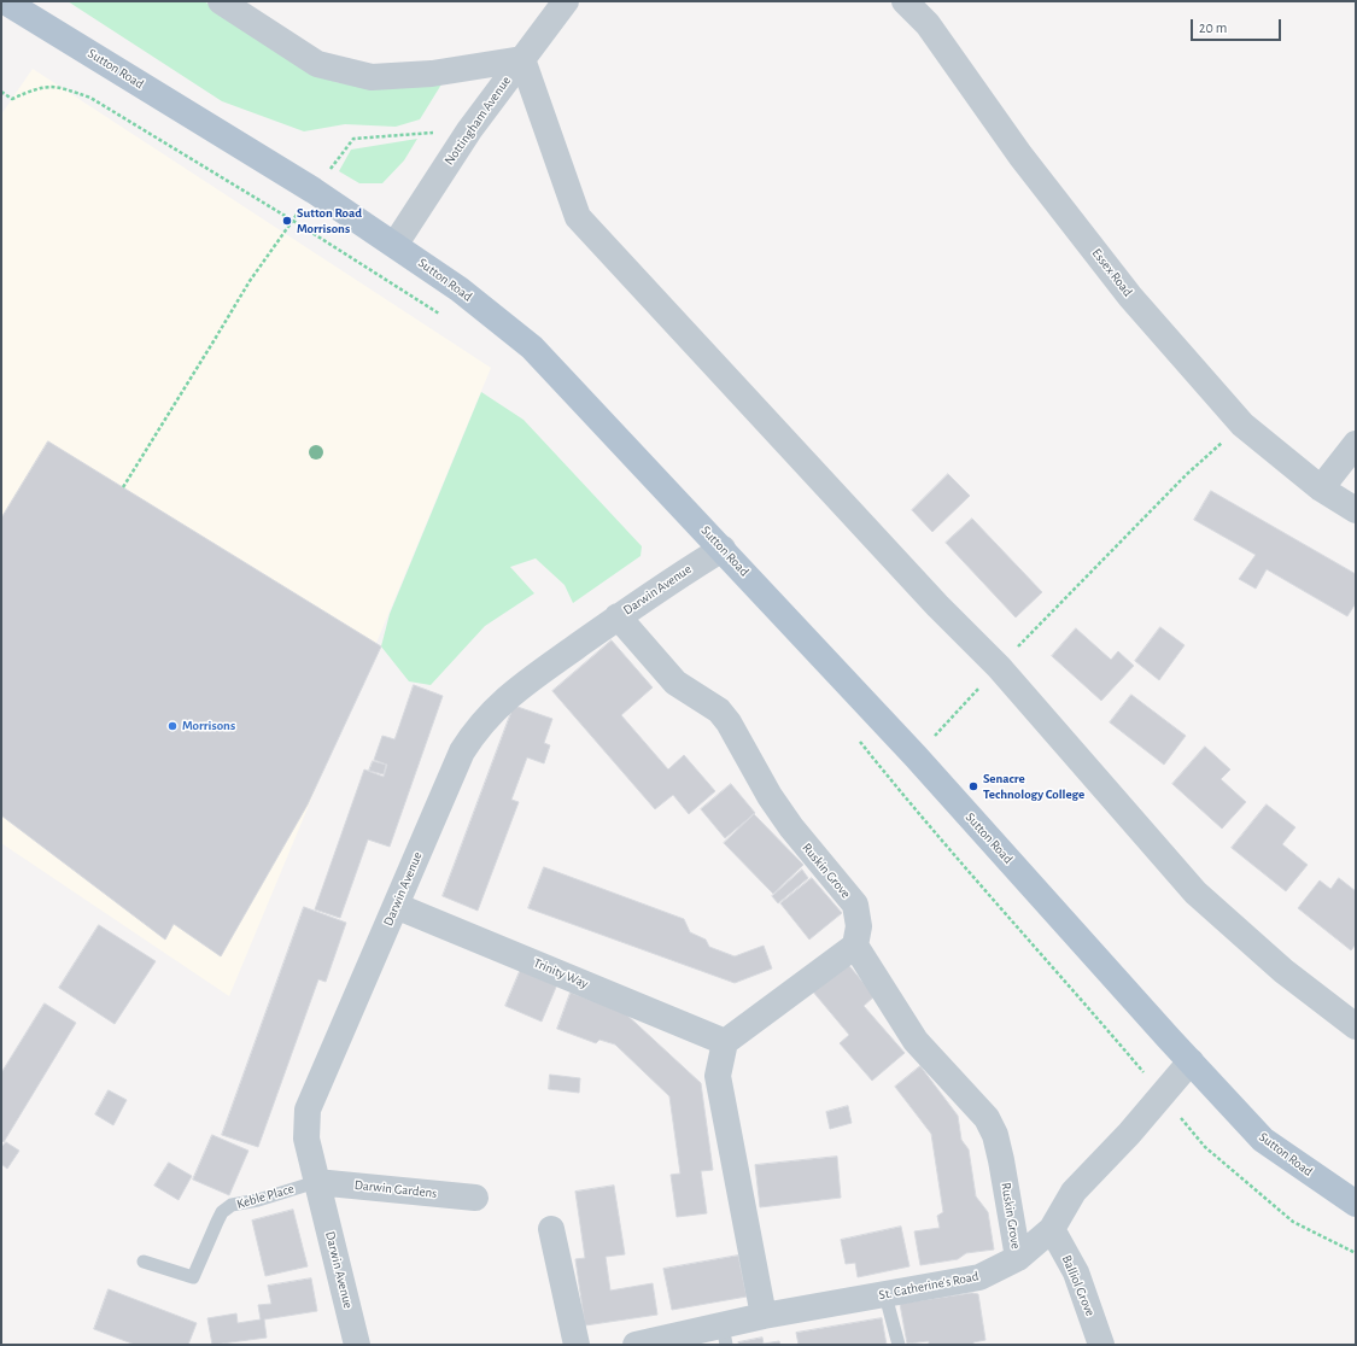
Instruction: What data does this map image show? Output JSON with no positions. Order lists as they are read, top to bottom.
{
  "streets": {
    "main road": ["Sutton Road"],
    "street": [
      "Nottingham Avenue",
      "Essex Road",
      "Darwin Avenue",
      "Ruskin Grove",
      "Trinity Way",
      "Darwin Gardens",
      "St. Catherine's Road",
      "Balliol Grove"
    ],
    "lane": ["Keble Place"]
  },
  "crossings": [
    ["Sutton Road", "Nottingham Avenue"],
    ["Sutton Road", "Darwin Avenue"],
    ["Sutton Road", "St. Catherine's Road"],
    ["Darwin Avenue", "Ruskin Grove"],
    ["Darwin Avenue", "Trinity Way"],
    ["Darwin Avenue", "Darwin Gardens"],
    ["Darwin Avenue", "Keble Place"],
    ["Ruskin Grove", "St. Catherine's Road"],
    ["Darwin Gardens", "Keble Place"],
    ["St. Catherine's Road", "Balliol Grove"]
  ],
  "places": ["Sutton Road Morrisons", "Morrisons", "Senacre Technology College"],
  "scale_bar": "20 m"
}
